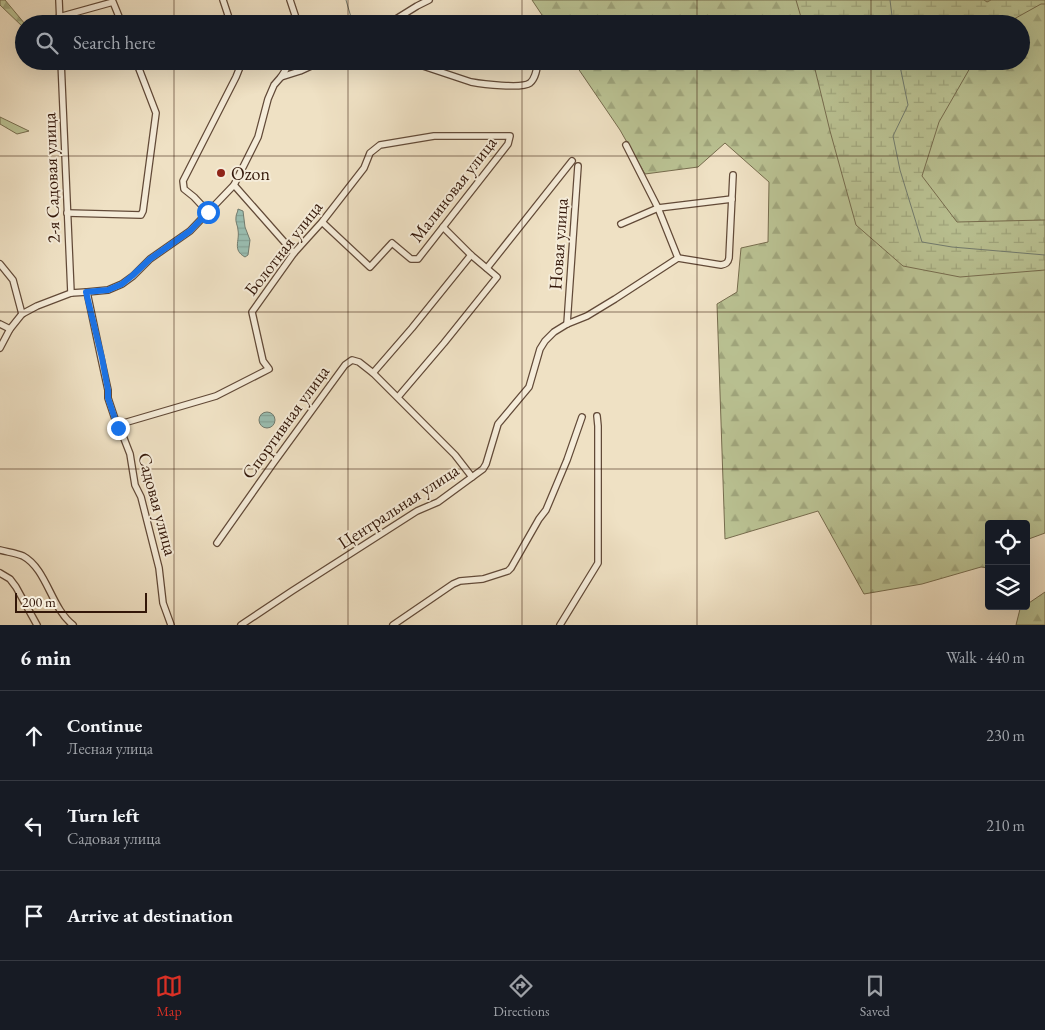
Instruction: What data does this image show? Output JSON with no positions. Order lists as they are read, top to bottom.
{
  "streets": {
    "street": [
      "2-я Садовая улица",
      "Малиновая улица",
      "Новая улица",
      "Болотная улица",
      "Спортивная улица",
      "Садовая улица",
      "Центральная улица"
    ]
  },
  "crossings": [
    ["Малиновая улица", "Болотная улица"],
    ["Новая улица", "Центральная улица"],
    ["Болотная улица", "Садовая улица"],
    ["Спортивная улица", "Центральная улица"]
  ],
  "places": ["Ozon"],
  "scale_bar": "200 m",
  "page": {
    "search": "Search here",
    "scale": "200 m",
    "heading": ["6 min", "Walk · 440 m"],
    "list": [
      ["Continue", "Лесная улица", "230 m"],
      ["Turn left", "Садовая улица", "210 m"],
      "Arrive at destination"
    ],
    "nav": ["Map", "Directions", "Saved"]
  }
}
